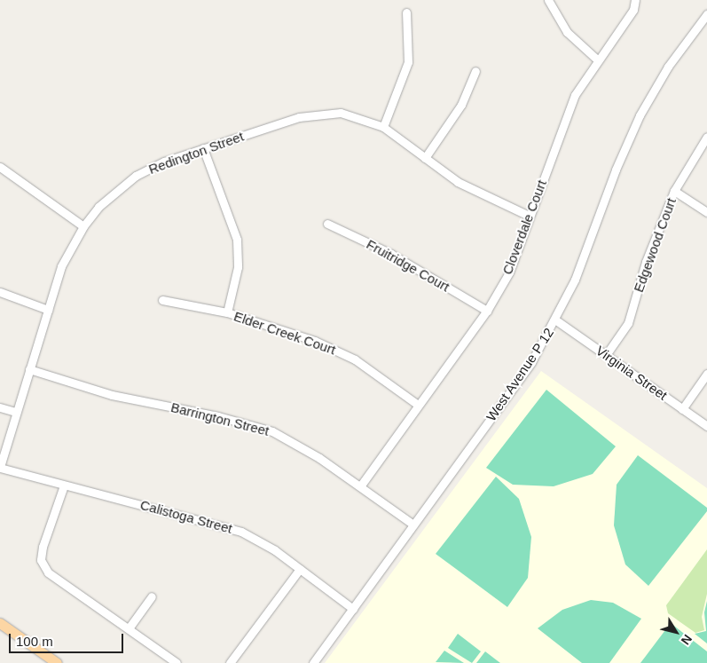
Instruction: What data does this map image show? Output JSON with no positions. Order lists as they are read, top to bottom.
{
  "streets": {
    "street": [
      "Redington Street",
      "Cloverdale Court",
      "Edgewood Court",
      "Fruitridge Court",
      "Elder Creek Court",
      "Virginia Street",
      "West Avenue P 12",
      "Barrington Street",
      "Calistoga Street"
    ]
  },
  "crossings": [
    ["Redington Street", "Cloverdale Court"],
    ["Redington Street", "Barrington Street"],
    ["Redington Street", "Calistoga Street"],
    ["Cloverdale Court", "Fruitridge Court"],
    ["Cloverdale Court", "Elder Creek Court"],
    ["Cloverdale Court", "Barrington Street"],
    ["Edgewood Court", "Virginia Street"],
    ["Virginia Street", "West Avenue P 12"],
    ["West Avenue P 12", "Barrington Street"],
    ["West Avenue P 12", "Calistoga Street"]
  ],
  "scale_bar": "100 m",
  "north": "bottom right"
}
